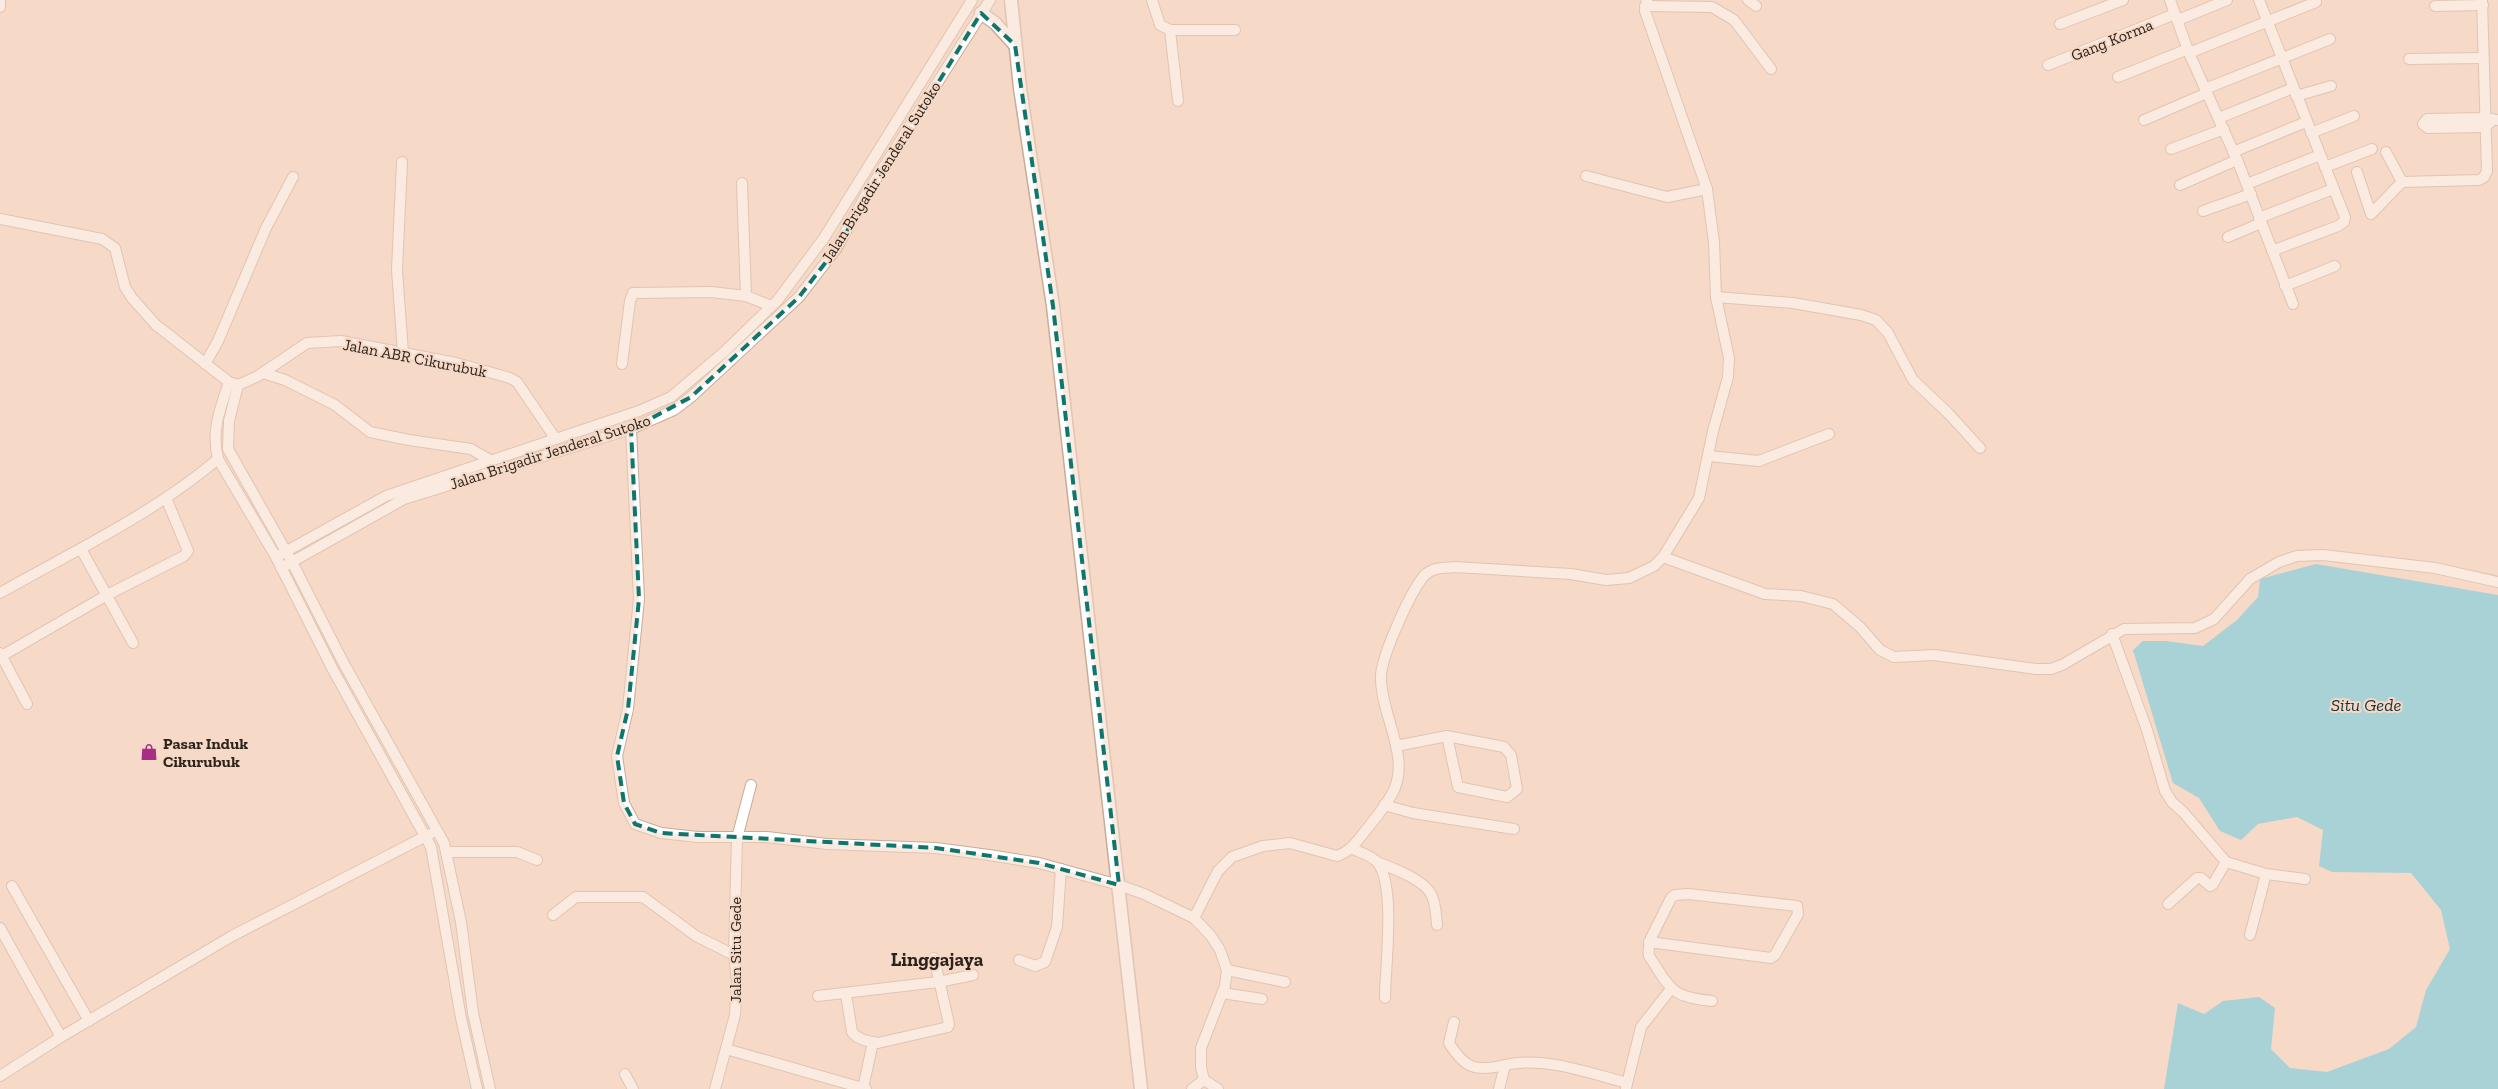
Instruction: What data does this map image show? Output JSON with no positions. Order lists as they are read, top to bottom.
{
  "streets": {
    "street": [
      "Gang Korma",
      "Jalan Brigadir Jenderal Sutoko",
      "Jalan ABR Cikurubuk",
      "Jalan Situ Gede"
    ]
  },
  "districts": ["Linggajaya"],
  "water": ["Situ Gede"],
  "places": {
    "shop": ["Pasar Induk Cikurubuk"]
  }
}
